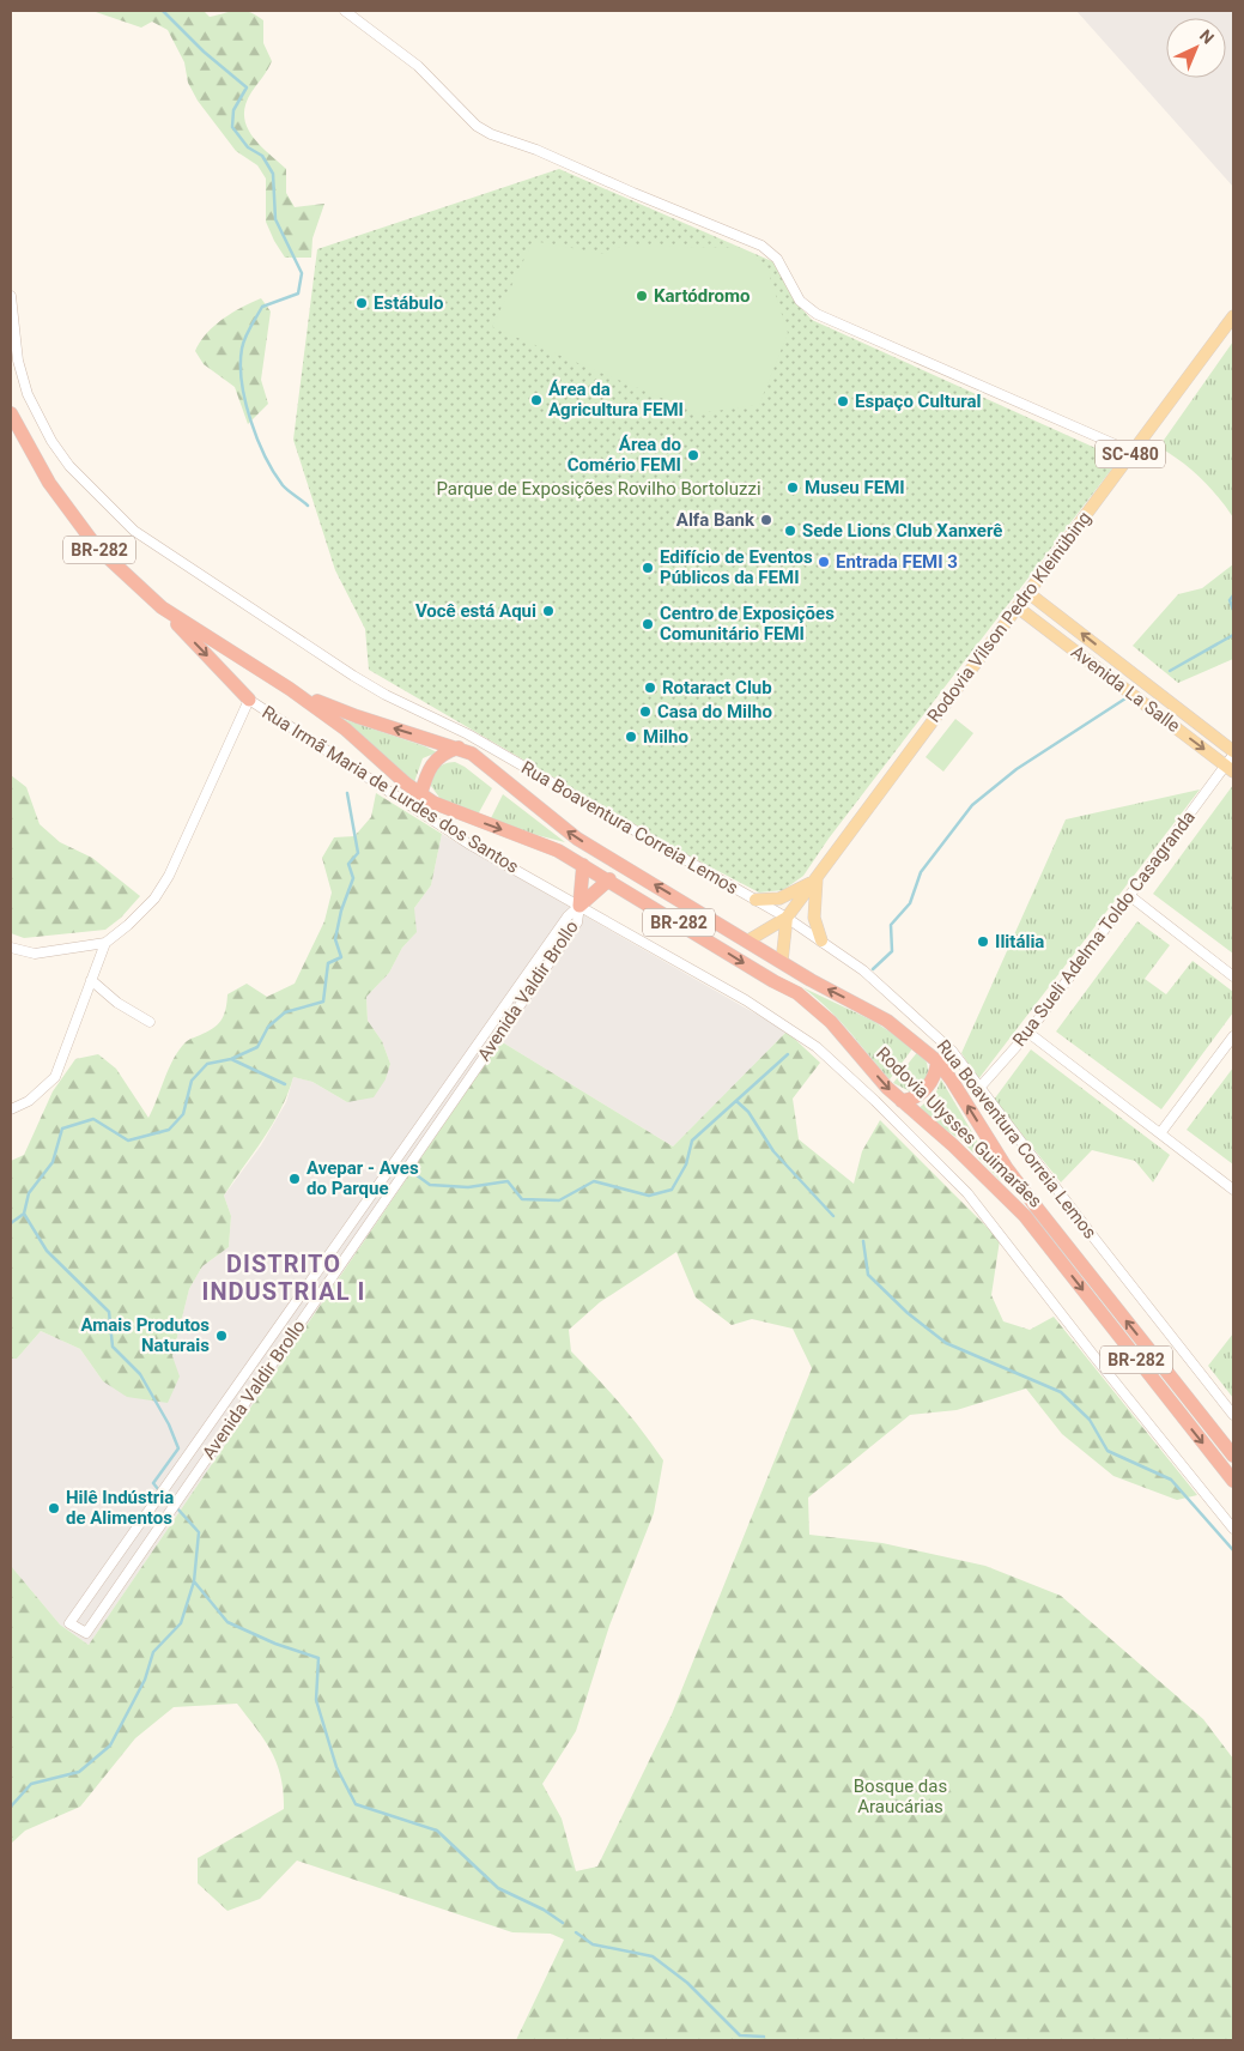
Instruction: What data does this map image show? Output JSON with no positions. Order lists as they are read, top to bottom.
{
  "streets": {
    "highway": ["BR-282", "Rodovia Ulysses Guimarães"],
    "main road": ["SC-480", "Rodovia Vilson Pedro Kleinübing", "Avenida La Salle"],
    "street": [
      "Rua Irmã Maria de Lurdes dos Santos",
      "Rua Boaventura Correia Lemos",
      "Rua Sueli Adelma Toldo Casagranda",
      "Avenida Valdir Brollo"
    ]
  },
  "crossings": [
    ["Rodovia Vilson Pedro Kleinübing", "Avenida La Salle"],
    ["Rodovia Vilson Pedro Kleinübing", "Rua Boaventura Correia Lemos"],
    ["Rodovia Vilson Pedro Kleinübing", "Rodovia Ulysses Guimarães"],
    ["Avenida La Salle", "Rua Sueli Adelma Toldo Casagranda"],
    ["Rua Irmã Maria de Lurdes dos Santos", "Avenida Valdir Brollo"],
    ["Rua Boaventura Correia Lemos", "Rua Sueli Adelma Toldo Casagranda"]
  ],
  "districts": ["DISTRITO INDUSTRIAL I"],
  "parks": ["Parque de Exposições Rovilho Bortoluzzi", "Bosque das Araucárias"],
  "places": [
    "Kartódromo",
    "Estábulo",
    "Área da Agricultura FEMI",
    "Espaço Cultural",
    "Área do Comério FEMI",
    "Museu FEMI",
    "Alfa Bank",
    "Sede Lions Club Xanxerê",
    "Entrada FEMI 3",
    "Edifício de Eventos Públicos da FEMI",
    "Você está Aqui",
    "Centro de Exposições Comunitário FEMI",
    "Rotaract Club",
    "Casa do Milho",
    "Milho",
    "Ilitália",
    "Avepar - Aves do Parque",
    "Amais Produtos Naturais",
    "Hilê Indústria de Alimentos"
  ],
  "north": "top right"
}
